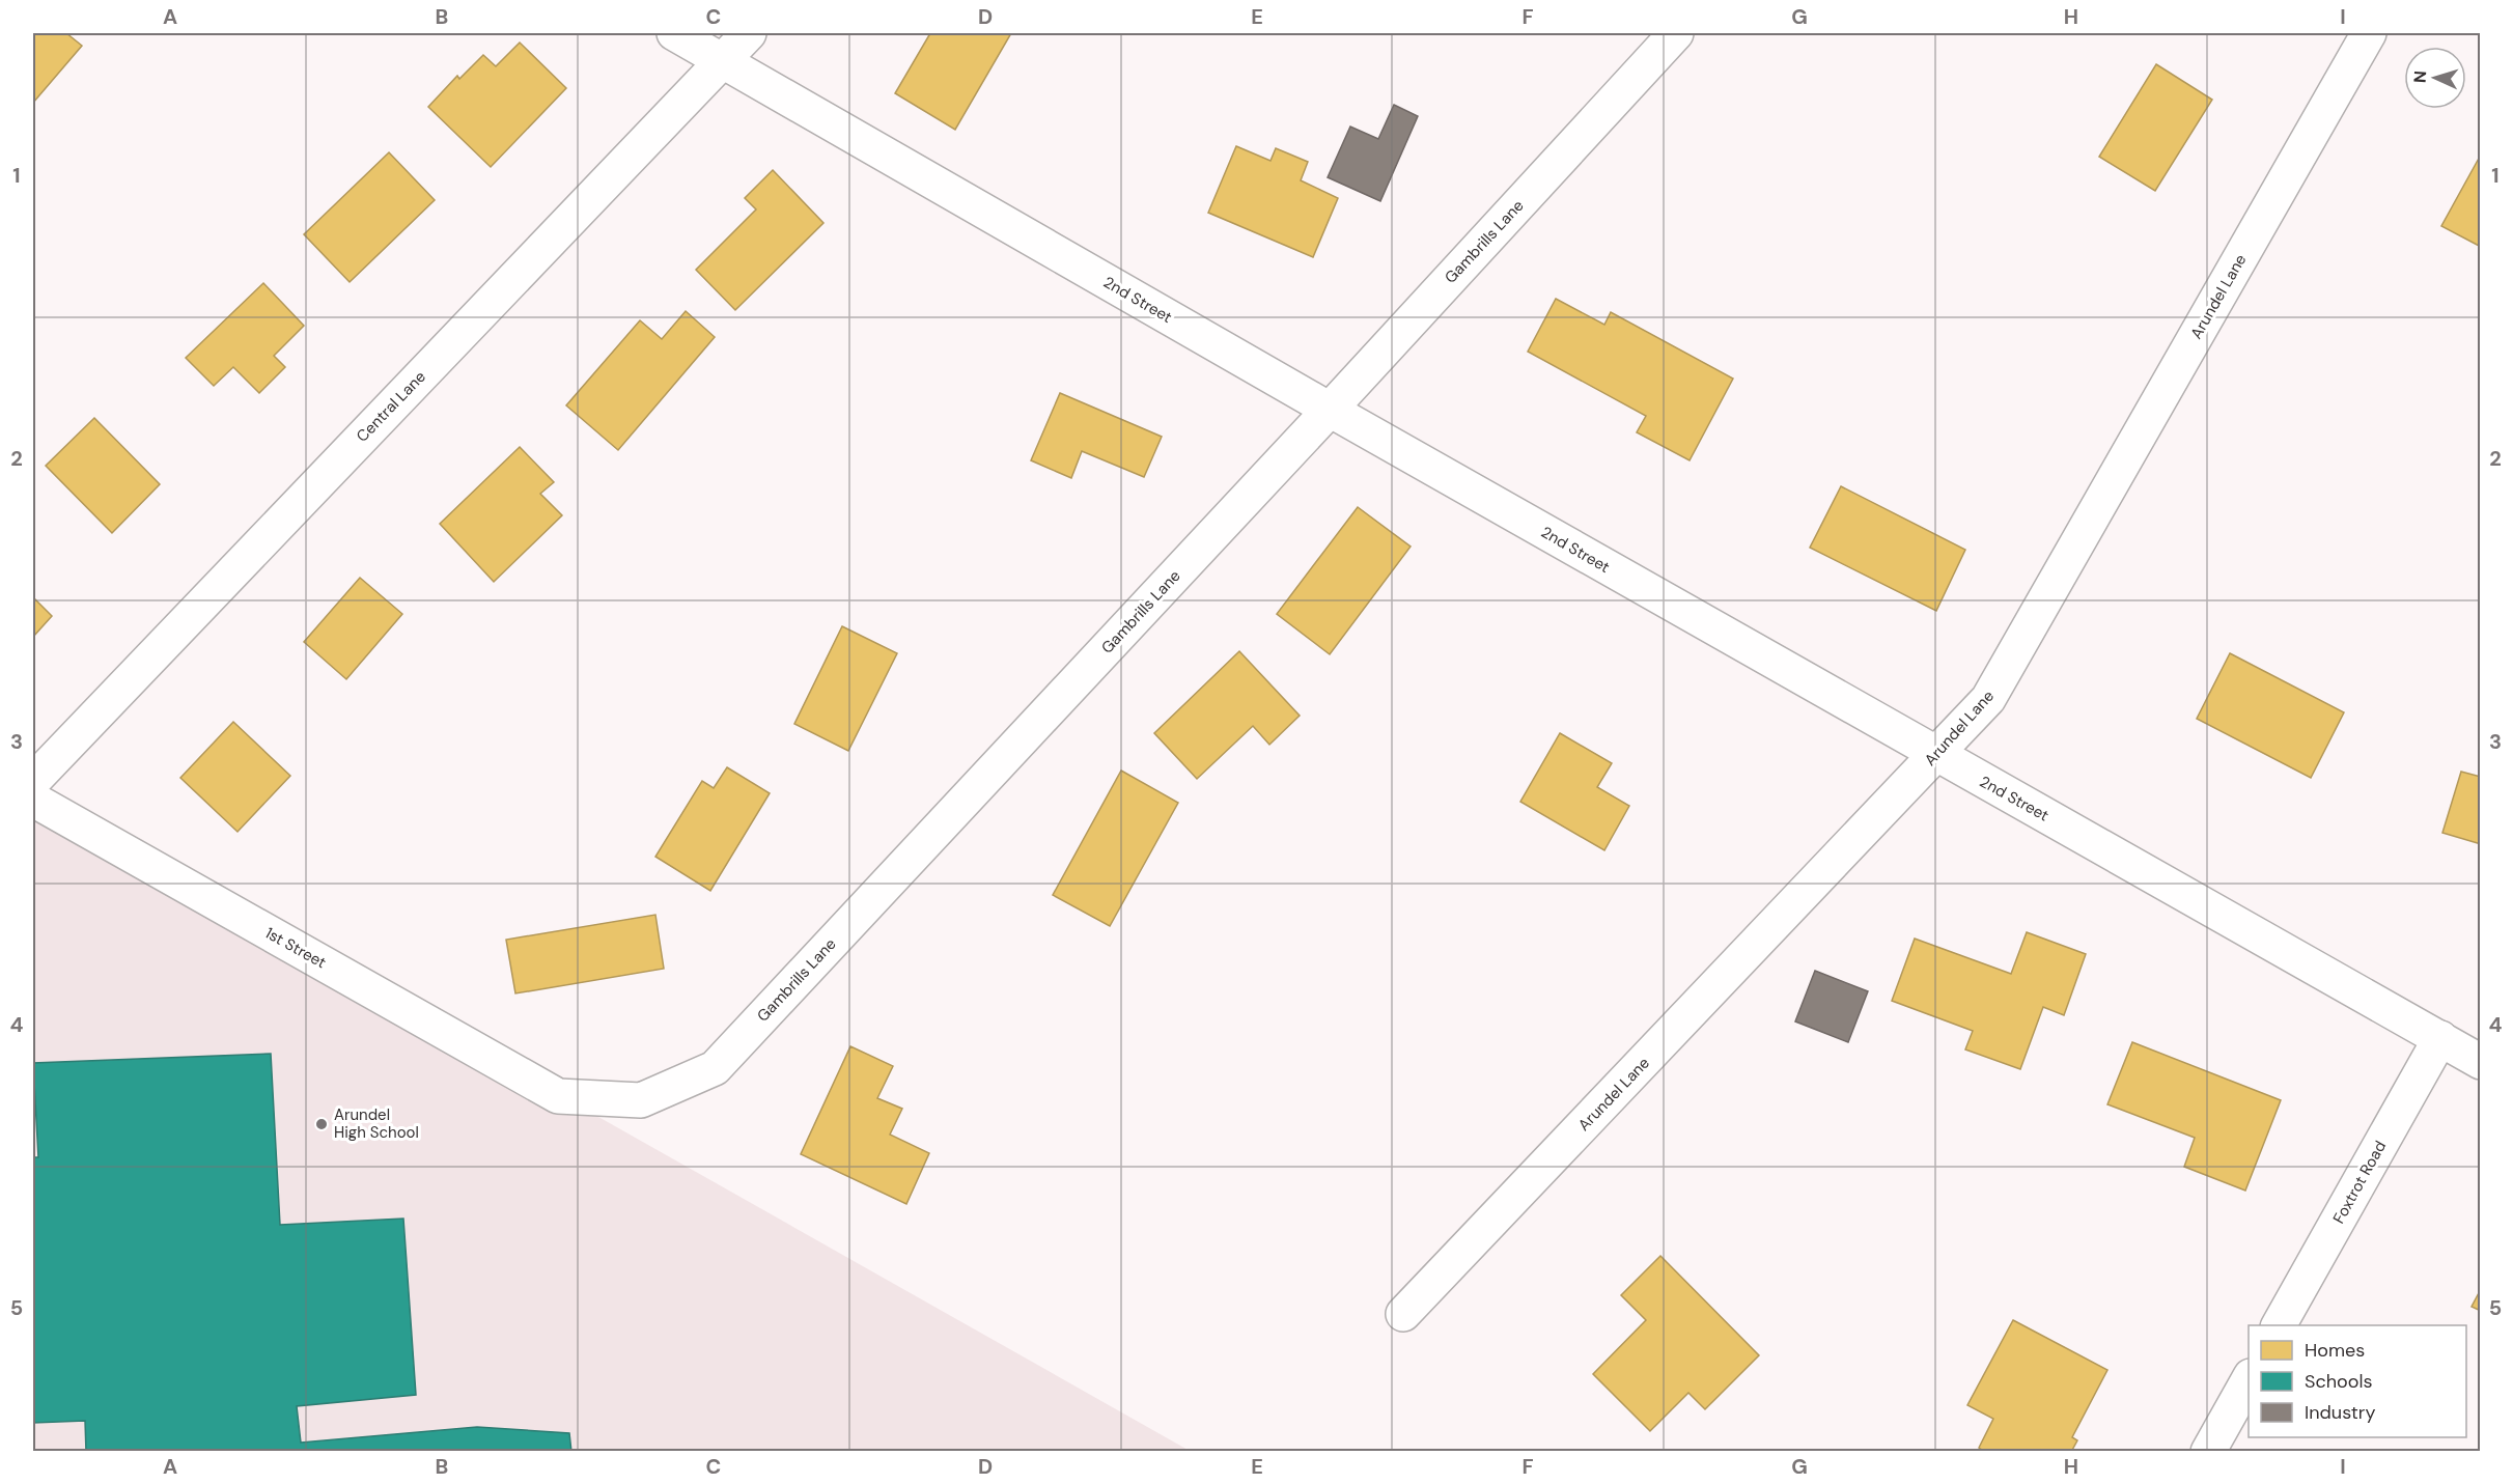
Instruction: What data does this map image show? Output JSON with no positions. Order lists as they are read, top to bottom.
{
  "streets": {
    "street": [
      "Gambrills Lane",
      "Arundel Lane",
      "2nd Street",
      "Central Lane",
      "1st Street",
      "Foxtrot Road"
    ]
  },
  "crossings": [
    ["Gambrills Lane", "2nd Street"],
    ["Gambrills Lane", "1st Street"],
    ["Arundel Lane", "2nd Street"],
    ["2nd Street", "Central Lane"],
    ["2nd Street", "Foxtrot Road"]
  ],
  "places": ["Arundel High School"],
  "legend": ["Homes", "Schools", "Industry"],
  "north": "left",
  "grid": {
    "columns": [
      "A",
      "B",
      "C",
      "D",
      "E",
      "F",
      "G",
      "H",
      "I"
    ],
    "rows": [
      "1",
      "2",
      "3",
      "4",
      "5"
    ]
  }
}
